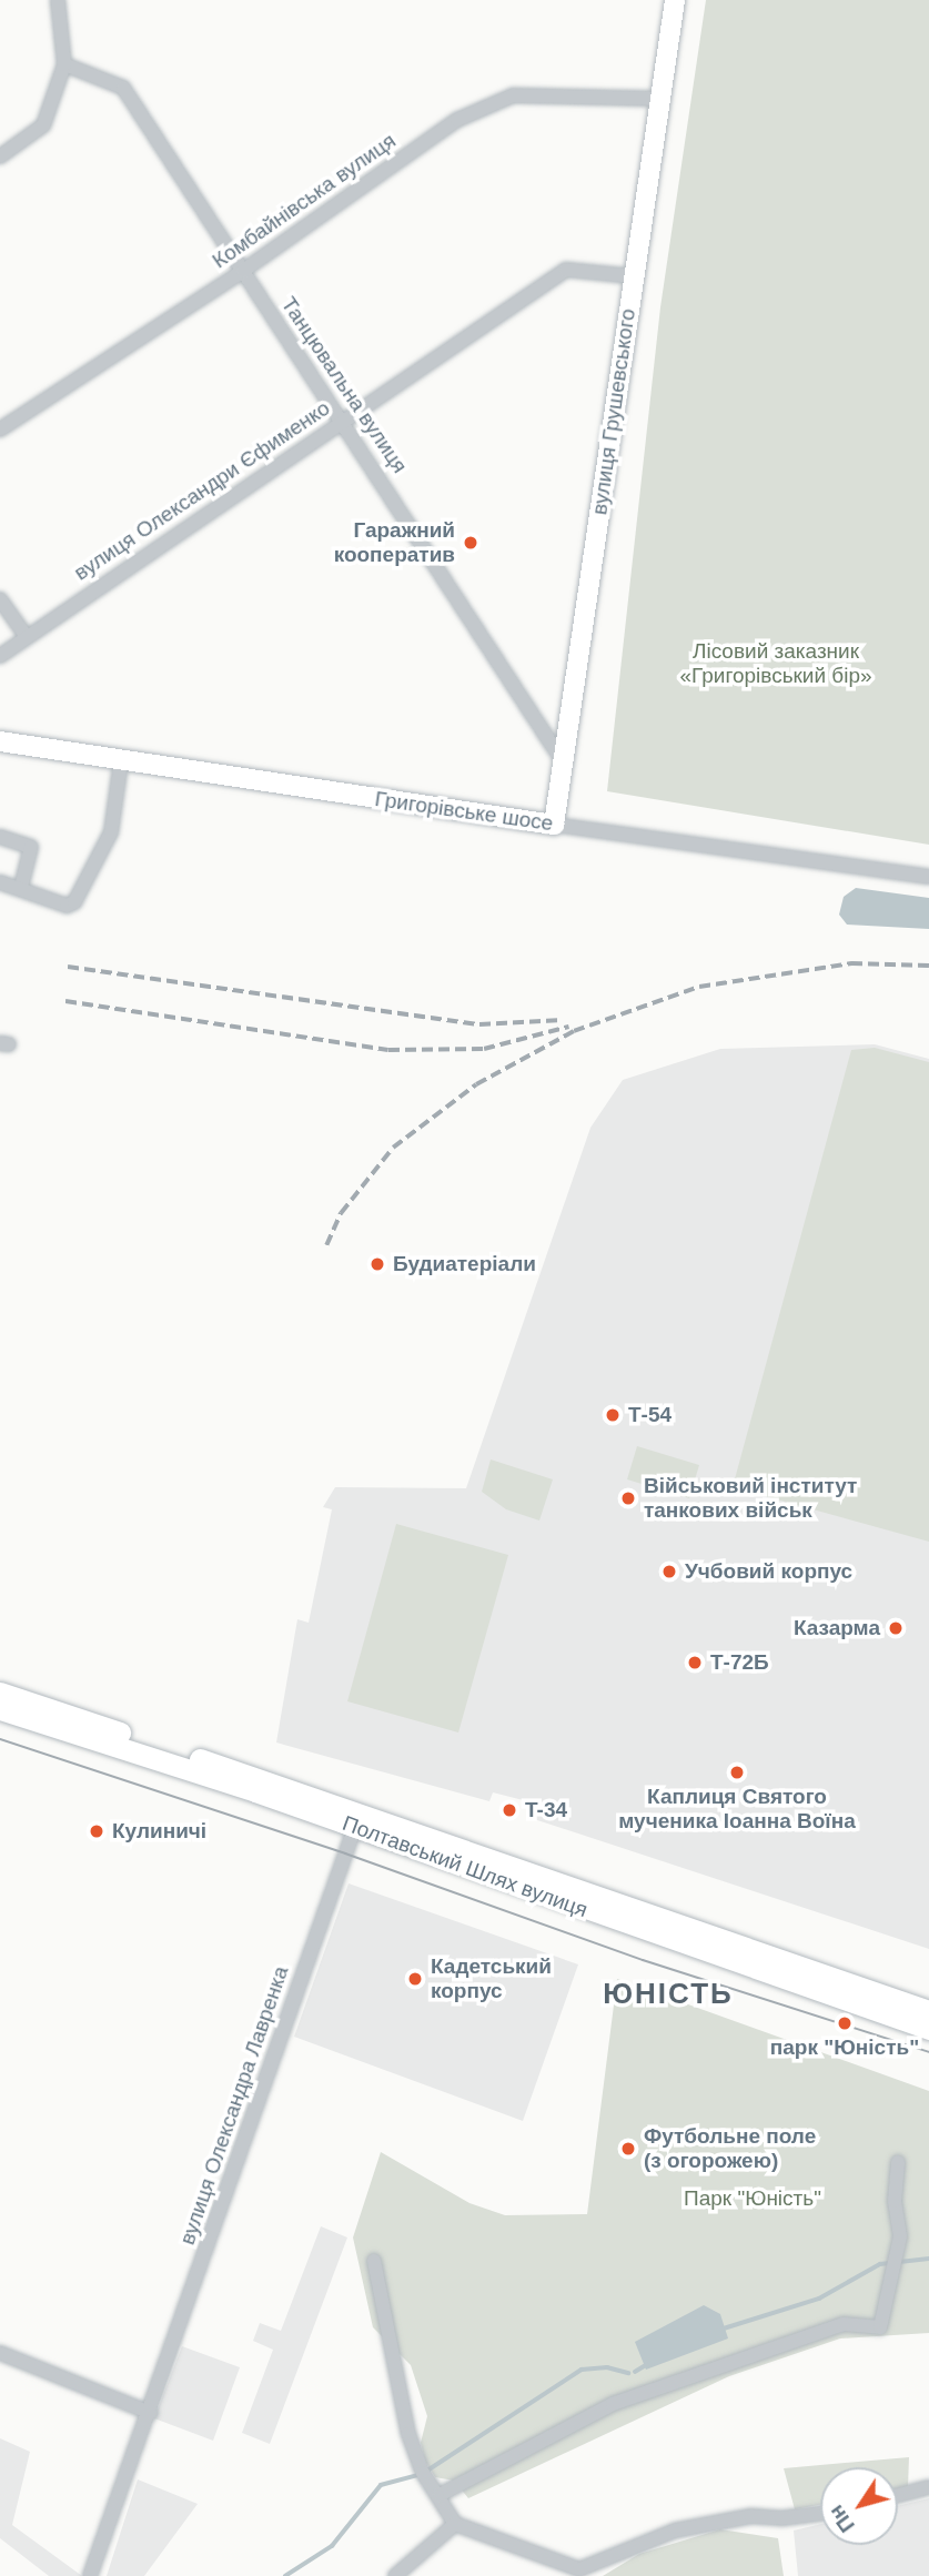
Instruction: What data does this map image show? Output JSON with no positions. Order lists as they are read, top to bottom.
{
  "streets": {
    "main road": ["Полтавський Шлях вулиця"],
    "street": [
      "Комбайнівська вулиця",
      "Танцювальна вулиця",
      "вулиця Грушевського",
      "вулиця Олександри Єфименко",
      "Григорівське шосе",
      "вулиця Олександра Лавренка"
    ]
  },
  "crossings": [
    ["Комбайнівська вулиця", "Танцювальна вулиця"],
    ["Комбайнівська вулиця", "вулиця Грушевського"],
    ["Танцювальна вулиця", "вулиця Грушевського"],
    ["Танцювальна вулиця", "вулиця Олександри Єфименко"],
    ["вулиця Грушевського", "вулиця Олександри Єфименко"],
    ["вулиця Грушевського", "Григорівське шосе"],
    ["Полтавський Шлях вулиця", "вулиця Олександра Лавренка"]
  ],
  "districts": ["ЮНІСТЬ"],
  "parks": ["Лісовий заказник «Григорівський бір»", "Парк \"Юність\""],
  "places": [
    "Гаражний кооператив",
    "Будиатеріали",
    "Т-54",
    "Військовий інститут танкових військ",
    "Учбовий корпус",
    "Казарма",
    "Т-72Б",
    "Каплиця Святого мученика Іоанна Воїна",
    "T-34",
    "Кулиничі",
    "Кадетський корпус",
    "парк \"Юність\"",
    "Футбольне поле (з огорожею)"
  ],
  "north": "bottom left"
}
